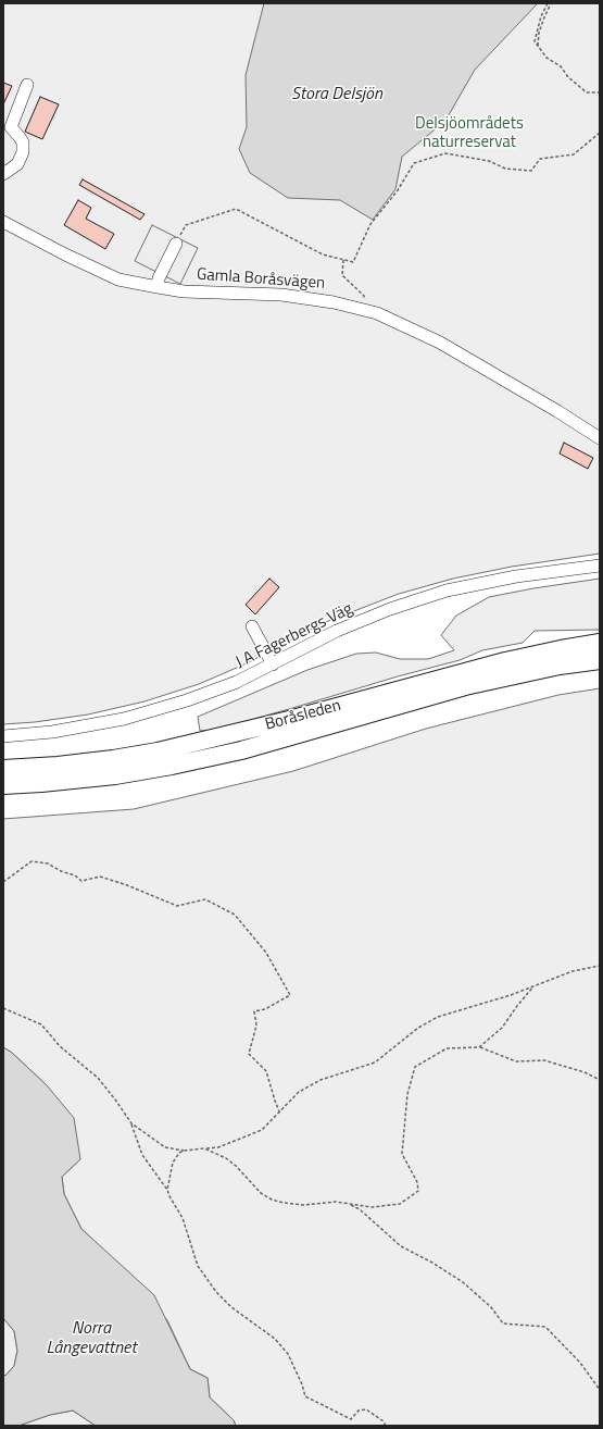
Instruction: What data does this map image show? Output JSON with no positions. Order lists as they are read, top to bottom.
{
  "streets": {
    "highway": ["Boråsleden"],
    "street": ["Gamla Boråsvägen", "J A Fagerbergs Väg"]
  },
  "water": ["Stora Delsjön", "Norra Långevattnet"],
  "parks": ["Delsjöområdets naturreservat"]
}
